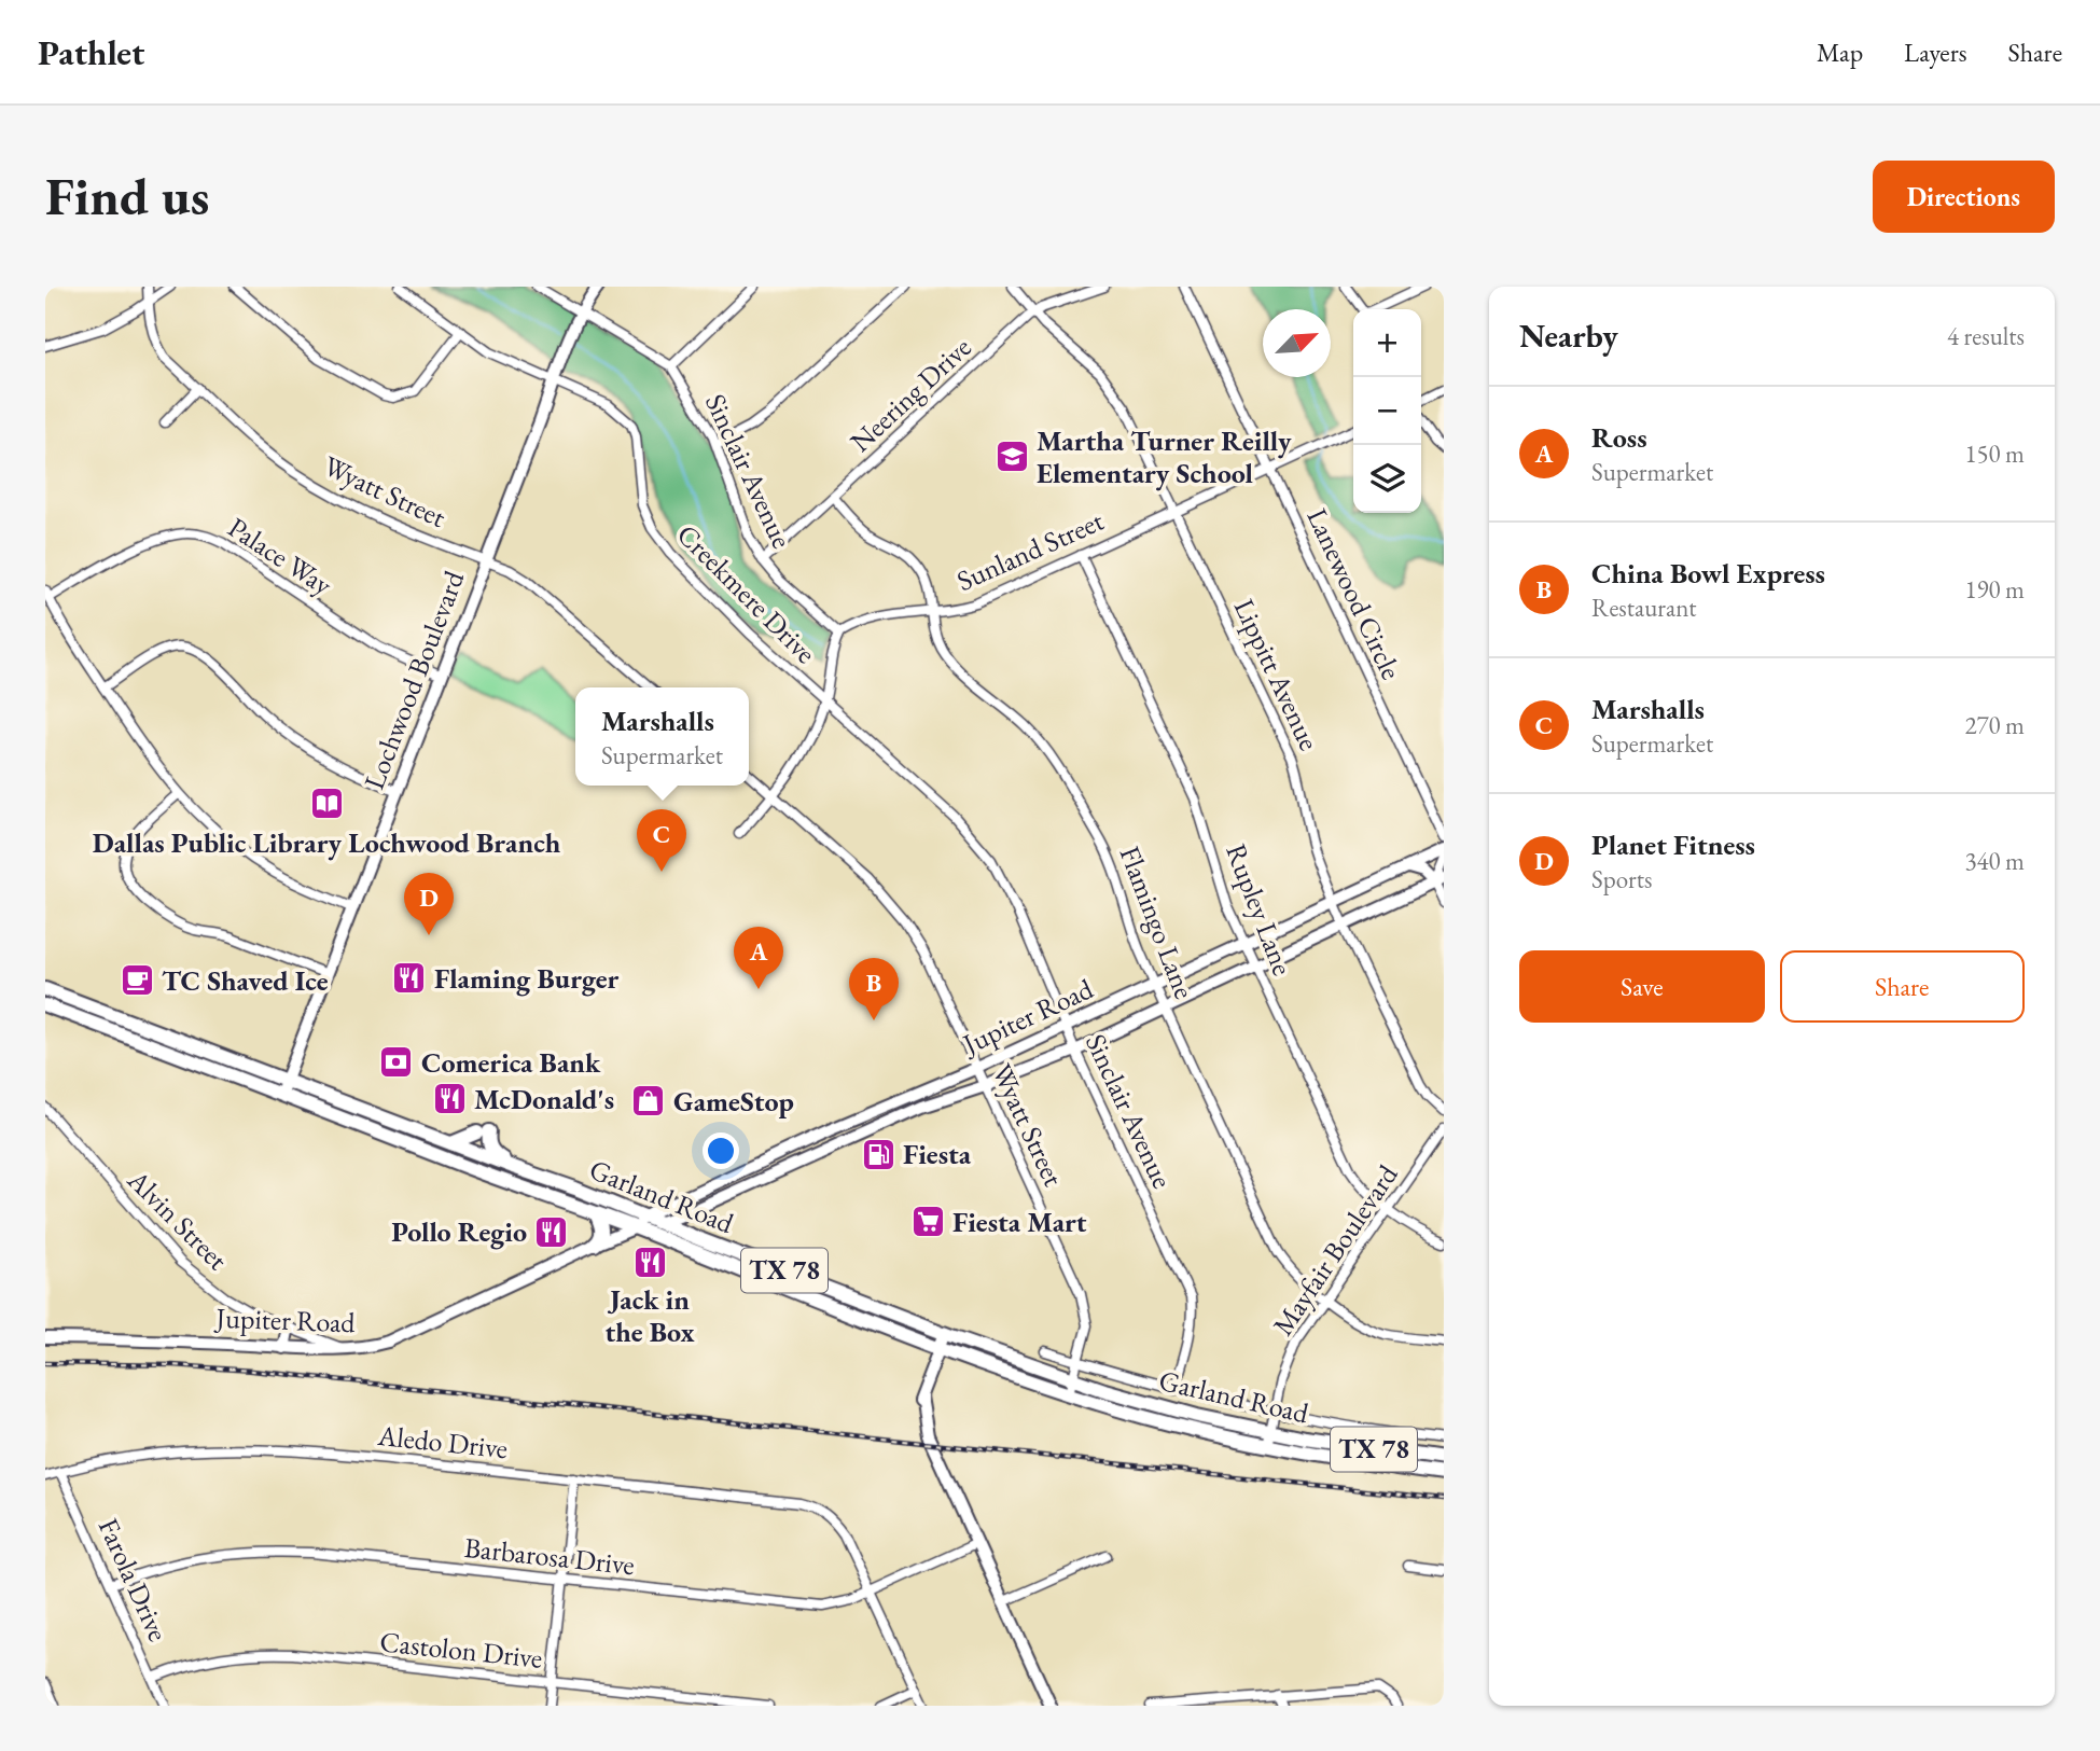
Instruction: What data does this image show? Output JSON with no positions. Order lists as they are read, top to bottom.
{
  "streets": {
    "main road": ["Garland Road", "TX 78"],
    "street": [
      "Neering Drive",
      "Sinclair Avenue",
      "Wyatt Street",
      "Sunland Street",
      "Palace Way",
      "Creekmere Drive",
      "Lanewood Circle",
      "Lippitt Avenue",
      "Lochwood Boulevard",
      "Rupley Lane",
      "Flamingo Lane",
      "Jupiter Road",
      "Alvin Street",
      "Mayfair Boulevard",
      "Aledo Drive",
      "Barbarosa Drive",
      "Farola Drive",
      "Castolon Drive"
    ]
  },
  "crossings": [
    ["Neering Drive", "Sinclair Avenue"],
    ["Neering Drive", "Lippitt Avenue"],
    ["Neering Drive", "Flamingo Lane"],
    ["Sinclair Avenue", "Sunland Street"],
    ["Sinclair Avenue", "Creekmere Drive"],
    ["Sinclair Avenue", "Lochwood Boulevard"],
    ["Sinclair Avenue", "Jupiter Road"],
    ["Wyatt Street", "Lochwood Boulevard"],
    ["Wyatt Street", "Jupiter Road"],
    ["Wyatt Street", "Garland Road"],
    ["Sunland Street", "Lanewood Circle"],
    ["Sunland Street", "Lippitt Avenue"],
    ["Sunland Street", "Rupley Lane"],
    ["Sunland Street", "Flamingo Lane"],
    ["Palace Way", "Lochwood Boulevard"],
    ["Creekmere Drive", "Lochwood Boulevard"],
    ["Lippitt Avenue", "Jupiter Road"],
    ["Lochwood Boulevard", "Garland Road"],
    ["Rupley Lane", "Jupiter Road"],
    ["Rupley Lane", "Mayfair Boulevard"],
    ["Flamingo Lane", "Jupiter Road"],
    ["Flamingo Lane", "Mayfair Boulevard"],
    ["Jupiter Road", "Garland Road"],
    ["Jupiter Road", "Alvin Street"],
    ["Garland Road", "Mayfair Boulevard"],
    ["Aledo Drive", "Barbarosa Drive"],
    ["Aledo Drive", "Farola Drive"],
    ["Barbarosa Drive", "Farola Drive"],
    ["Farola Drive", "Castolon Drive"]
  ],
  "places": {
    "school or university": ["Martha Turner Reilly Elementary School"],
    "library": ["Dallas Public Library Lochwood Branch"],
    "restaurant": [
      "Flaming Burger",
      "McDonald's",
      "Pollo Regio",
      "Jack in the Box"
    ],
    "cafe": ["TC Shaved Ice"],
    "bank": ["Comerica Bank"],
    "shop": ["GameStop"],
    "fuel station": ["Fiesta"],
    "supermarket": ["Fiesta Mart"]
  },
  "north": "top right",
  "page": {
    "header": "Pathlet",
    "nav": ["Map", "Layers", "Share"],
    "buttons": [
      "Directions",
      ["Save", "Share"]
    ],
    "title": "Find us",
    "heading": ["Nearby", "4 results"],
    "map_buttons": ["+", "−"],
    "list": [
      {
        "mark": "A",
        "name": "Ross",
        "note": "Supermarket",
        "value": "150 m"
      },
      {
        "mark": "B",
        "name": "China Bowl Express",
        "note": "Restaurant",
        "value": "190 m"
      },
      {
        "mark": "C",
        "name": "Marshalls",
        "note": "Supermarket",
        "value": "270 m"
      },
      {
        "mark": "D",
        "name": "Planet Fitness",
        "note": "Sports",
        "value": "340 m"
      }
    ],
    "popup": ["Marshalls", "Supermarket"],
    "pins": [
      "C",
      "D",
      "A",
      "B"
    ]
  }
}
